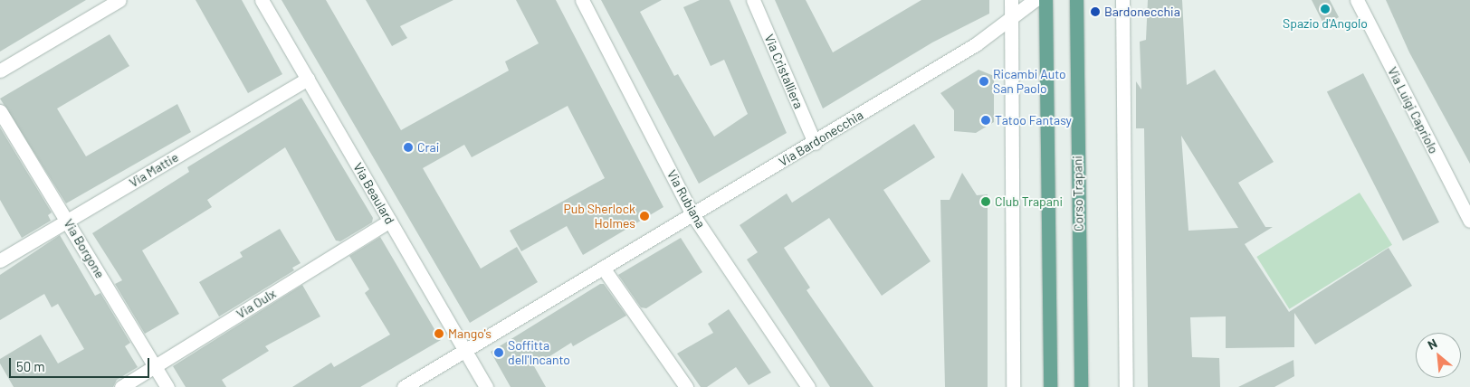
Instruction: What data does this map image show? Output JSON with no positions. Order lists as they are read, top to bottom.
{
  "streets": {
    "main road": ["Corso Trapani"],
    "street": [
      "Via Cristalliera",
      "Via Luigi Capriolo",
      "Via Bardonecchia",
      "Via Mattie",
      "Via Beaulard",
      "Via Rubiana",
      "Via Borgone",
      "Via Oulx"
    ]
  },
  "crossings": [
    ["Via Cristalliera", "Via Bardonecchia"],
    ["Via Bardonecchia", "Via Beaulard"],
    ["Via Bardonecchia", "Via Rubiana"],
    ["Via Mattie", "Via Beaulard"],
    ["Via Mattie", "Via Borgone"],
    ["Via Beaulard", "Via Oulx"],
    ["Via Borgone", "Via Oulx"]
  ],
  "places": [
    "Spazio d'Angolo",
    "Bardonecchia",
    "Ricambi Auto San Paolo",
    "Tatoo Fantasy",
    "Crai",
    "Club Trapani",
    "Pub Sherlock Holmes",
    "Mango's",
    "Soffitta dell'Incanto"
  ],
  "scale_bar": "50 m",
  "north": "top left"
}
